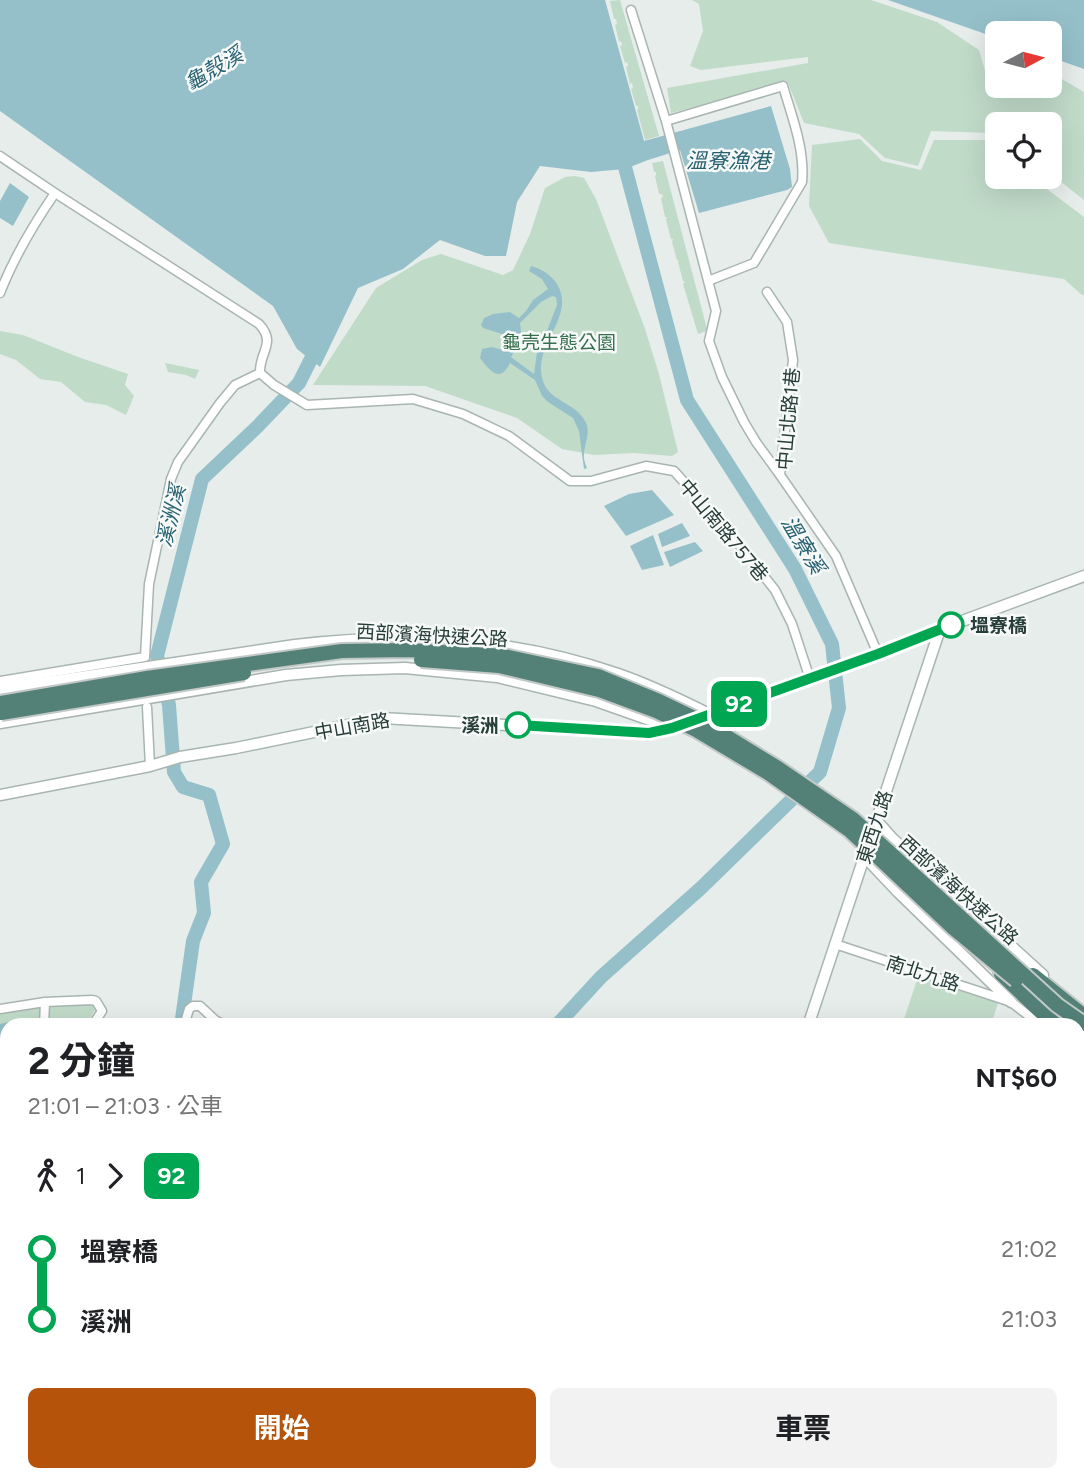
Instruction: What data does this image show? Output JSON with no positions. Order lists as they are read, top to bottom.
{
  "streets": {
    "highway": ["西部濱海快速公路"],
    "street": [
      "中山北路1巷",
      "中山南路757巷",
      "中山南路",
      "東西九路",
      "南北九路"
    ]
  },
  "crossings": [
    ["中山北路1巷", "中山南路"],
    ["中山南路757巷", "中山南路"],
    ["中山南路", "東西九路"],
    ["東西九路", "南北九路"]
  ],
  "water": [
    "龜殼溪",
    "溫寮漁港",
    "溪洲溪",
    "溫寮溪"
  ],
  "parks": ["龜壳生態公園"],
  "places": ["塭寮橋", "溪洲"],
  "lines": ["bus line 92"],
  "north": "right",
  "page": {
    "on_map": "92",
    "heading": ["2 分鐘", "21:01 – 21:03 · 公車", "NT$60"],
    "legs": ["1", "92"],
    "list": [
      {
        "name": "塭寮橋",
        "value": "21:02"
      },
      {
        "name": "溪洲",
        "value": "21:03"
      }
    ],
    "buttons": ["開始", "車票"]
  }
}
